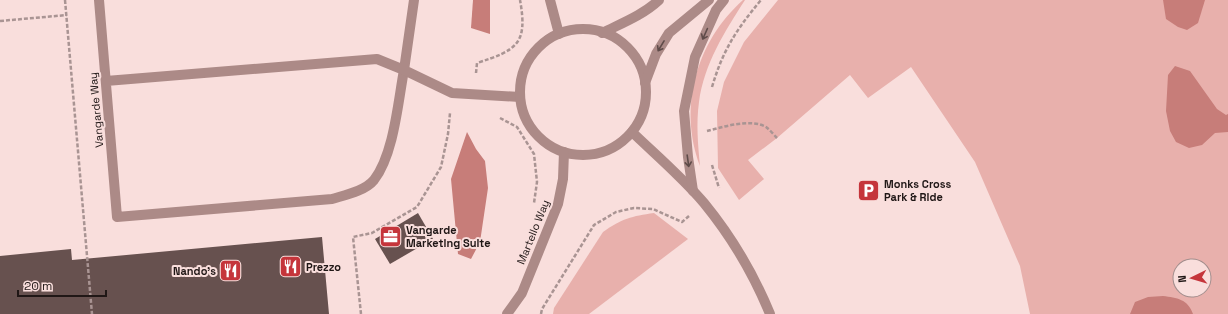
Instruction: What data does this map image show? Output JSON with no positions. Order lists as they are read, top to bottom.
{
  "streets": {
    "lane": ["Vangarde Way", "Martello Way"]
  },
  "places": {
    "parking": ["Monks Cross Park & Ride"],
    "office": ["Vangarde Marketing Suite"],
    "restaurant": ["Prezzo", "Nando's"]
  },
  "scale_bar": "20 m",
  "north": "left"
}
